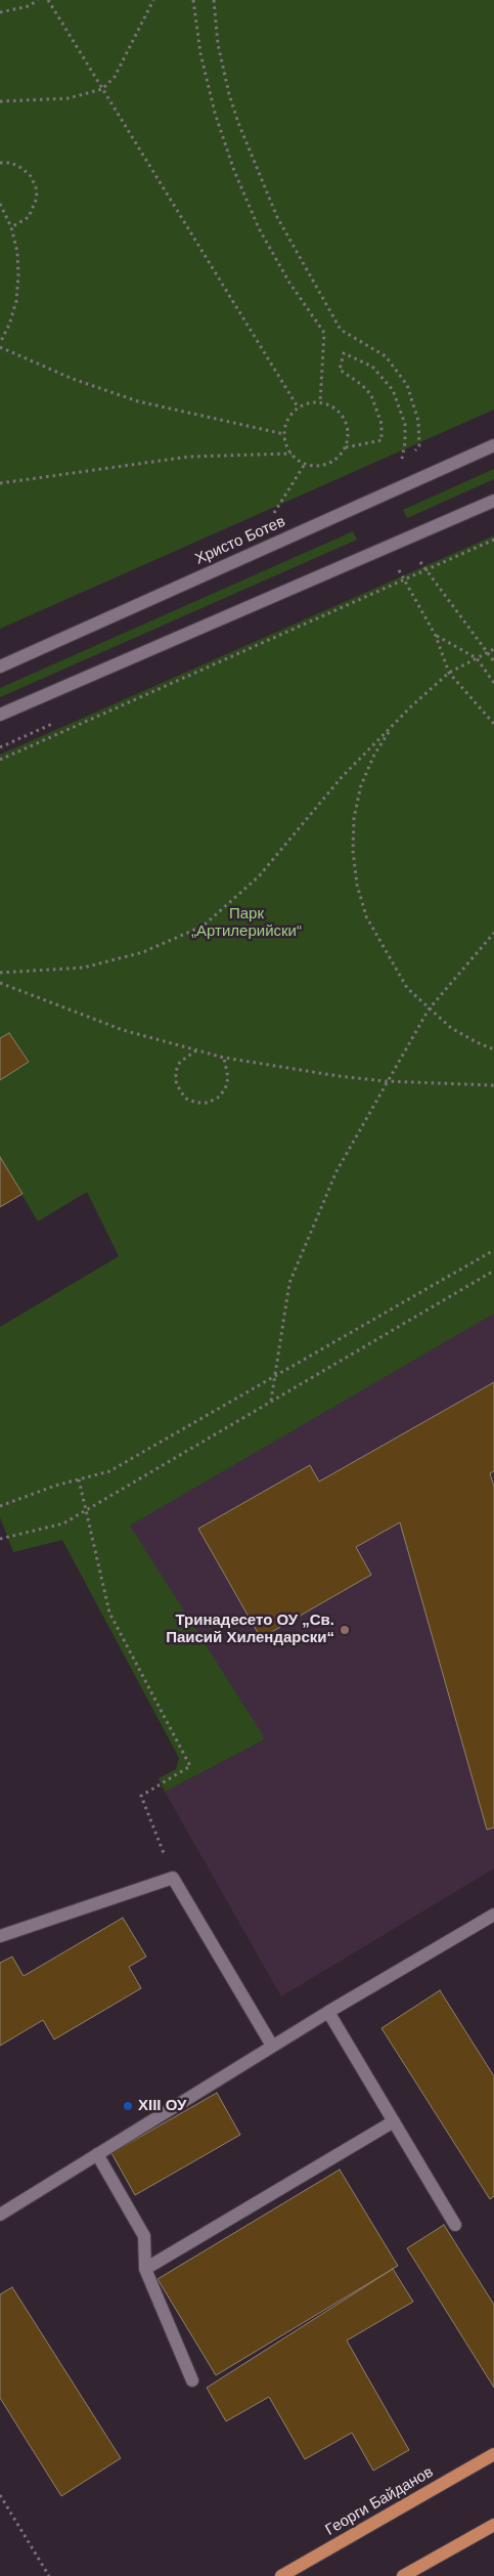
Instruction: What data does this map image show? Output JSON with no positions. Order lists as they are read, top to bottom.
{
  "streets": {
    "main road": ["Георги Байданов"],
    "street": ["Христо Ботев"]
  },
  "parks": ["Парк „Артилерийски“"],
  "places": ["Тринадесето ОУ „Св. Паисий Хилендарски“", "XIII ОУ"]
}
